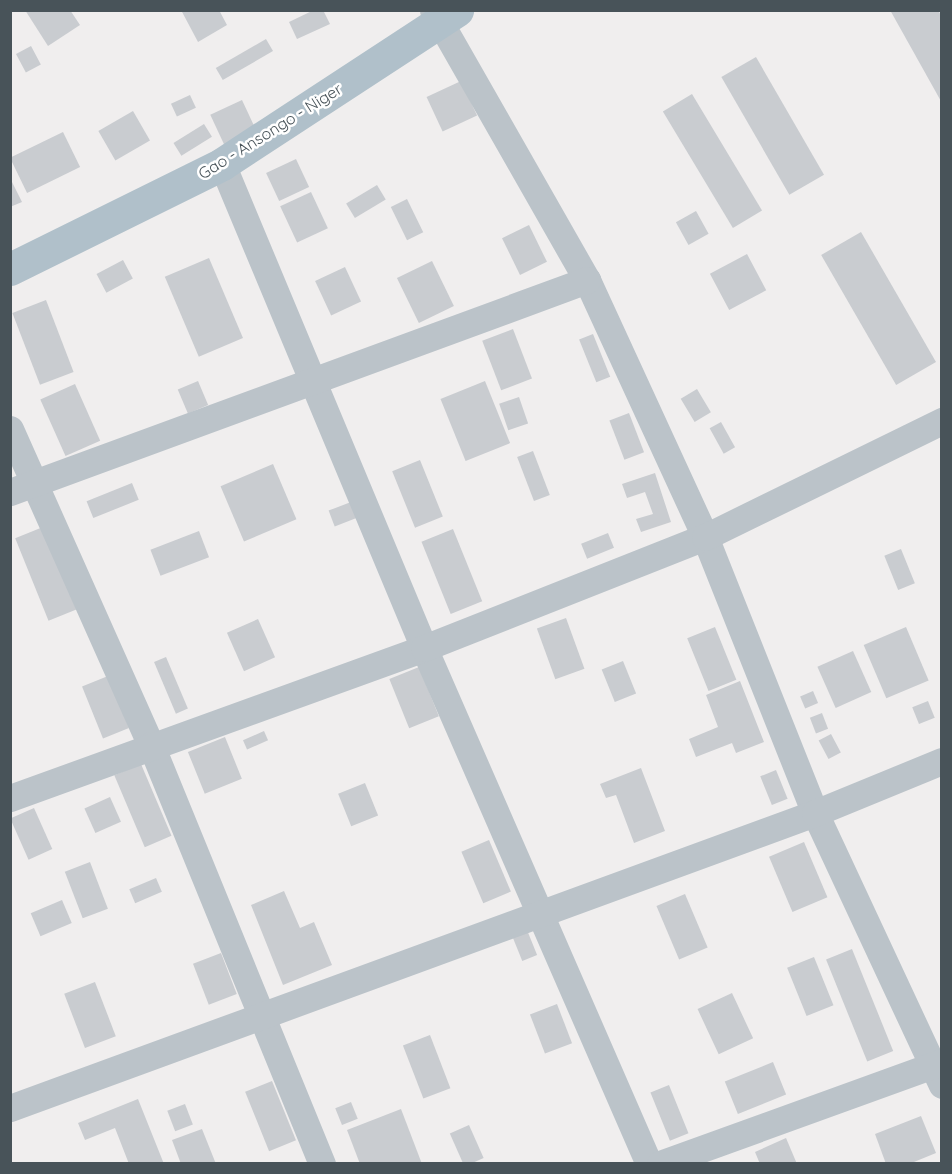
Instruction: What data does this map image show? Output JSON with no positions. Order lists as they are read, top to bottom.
{
  "streets": {
    "main road": ["Gao - Ansongo - Niger"]
  }
}
